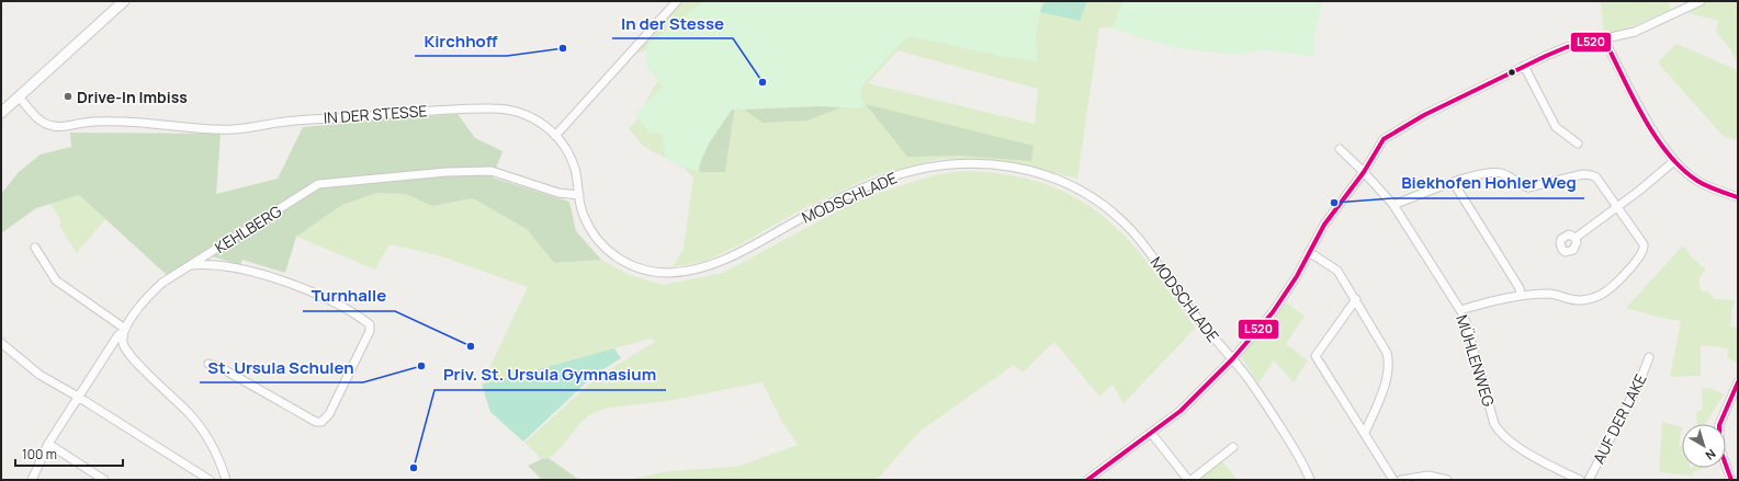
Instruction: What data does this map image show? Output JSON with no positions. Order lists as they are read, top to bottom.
{
  "streets": {
    "street": [
      "IN DER STESSE",
      "MODSCHLADE",
      "KEHLBERG",
      "MÜHLENWEG",
      "AUF DER LAKE"
    ]
  },
  "crossings": [
    ["IN DER STESSE", "MODSCHLADE"],
    ["MODSCHLADE", "KEHLBERG"]
  ],
  "places": [
    "Kirchhoff",
    "In der Stesse",
    "Drive-In Imbiss",
    "Biekhofen Hohler Weg",
    "Turnhalle",
    "St. Ursula Schulen",
    "Priv. St. Ursula Gymnasium"
  ],
  "lines": ["transit line L520"],
  "scale_bar": "100 m",
  "north": "bottom right"
}
